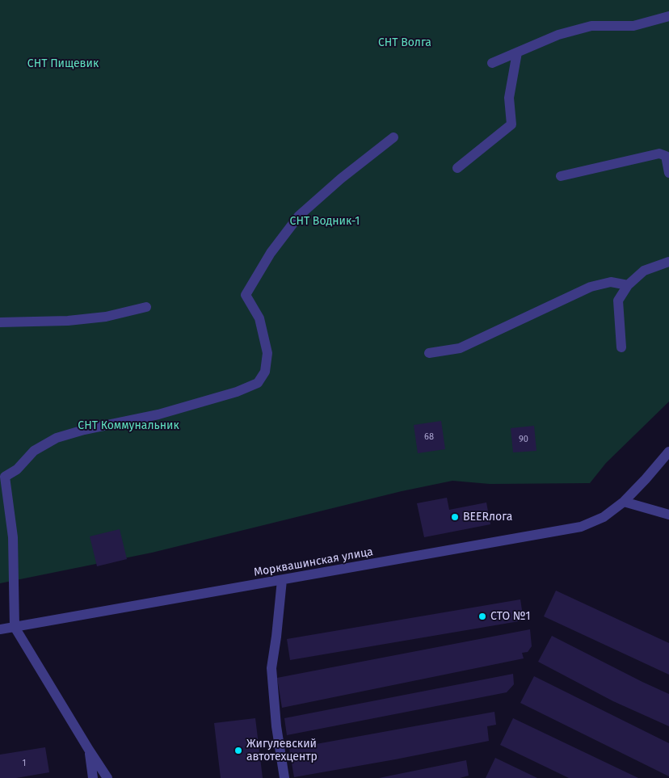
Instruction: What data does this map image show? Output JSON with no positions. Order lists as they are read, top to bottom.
{
  "streets": {
    "street": ["Морквашинская улица"]
  },
  "parks": [
    "СНТ Волга",
    "СНТ Пищевик",
    "СНТ Водник-1",
    "СНТ Коммунальник"
  ],
  "places": ["BEERлога", "СТО №1", "Жигулевский автотехцентр"],
  "house_numbers": ["68", "90", "1"]
}
